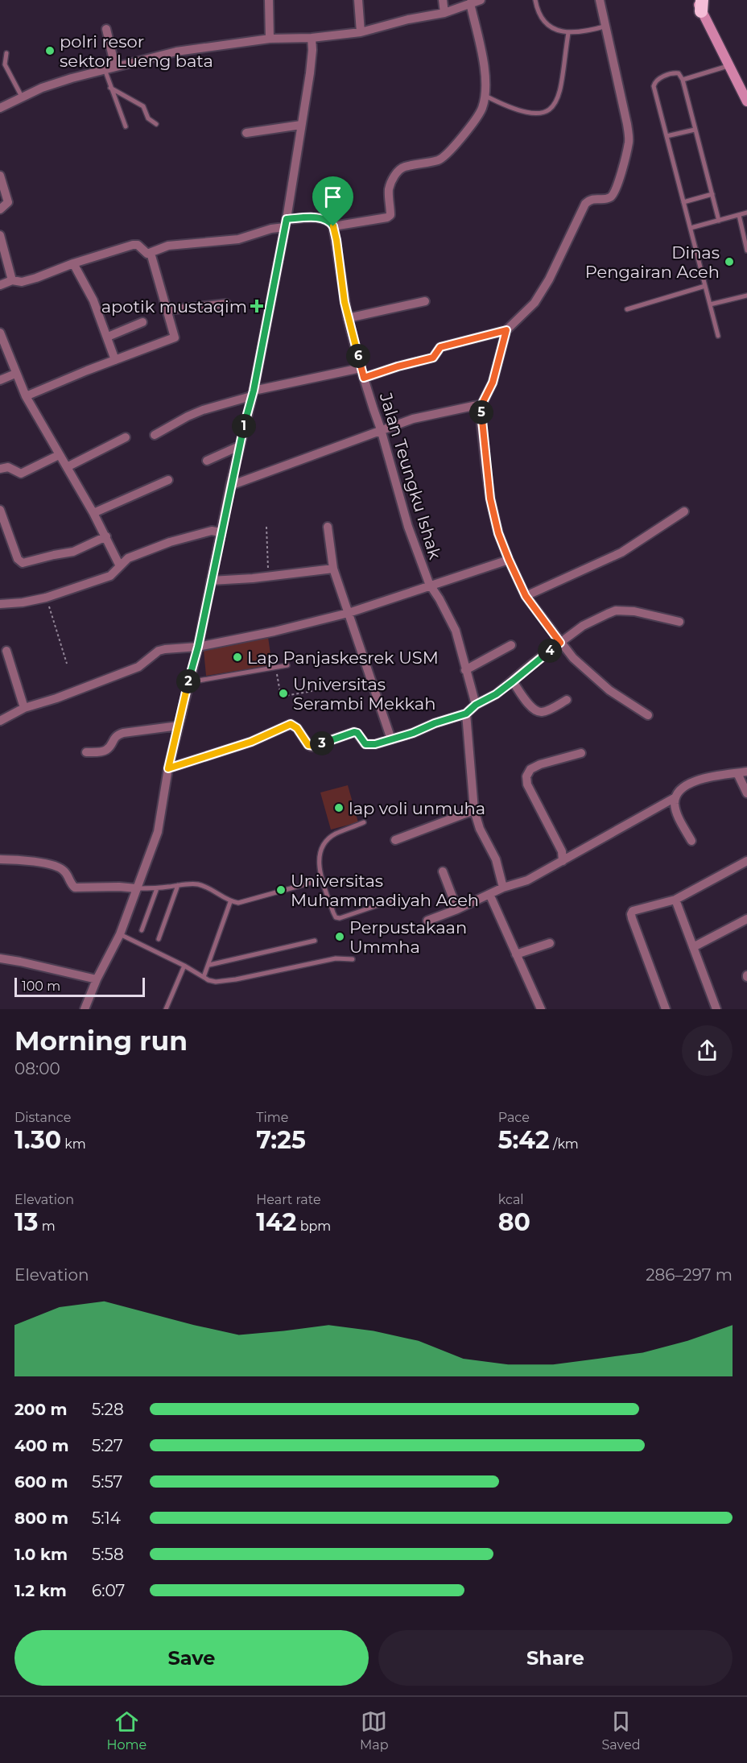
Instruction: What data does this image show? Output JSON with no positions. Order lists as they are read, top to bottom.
{
  "streets": {
    "street": ["Jalan Teungku Ishak"]
  },
  "places": {
    "other": [
      "polri resor sektor Lueng bata",
      "Dinas Pengairan Aceh",
      "Lap Panjaskesrek USM",
      "Universitas Serambi Mekkah",
      "lap voli unmuha",
      "Universitas Muhammadiyah Aceh",
      "Perpustakaan Ummha"
    ],
    "health": ["apotik mustaqim"]
  },
  "scale_bar": "100 m",
  "page": {
    "pins": [
      "6",
      "5",
      "1",
      "4",
      "2",
      "3"
    ],
    "scale": "100 m",
    "heading": ["Morning run", "08:00"],
    "stats": [
      ["Distance", "1.30 km"],
      ["Time", "7:25"],
      ["Pace", "5:42 /km"],
      ["Elevation", "13 m"],
      ["Heart rate", "142 bpm"],
      ["kcal", "80"]
    ],
    "chart": ["Elevation", "286–297 m"],
    "list": [
      {
        "name": "200 m",
        "note": "5:28"
      },
      {
        "name": "400 m",
        "note": "5:27"
      },
      {
        "name": "600 m",
        "note": "5:57"
      },
      {
        "name": "800 m",
        "note": "5:14"
      },
      {
        "name": "1.0 km",
        "note": "5:58"
      },
      {
        "name": "1.2 km",
        "note": "6:07"
      }
    ],
    "buttons": ["Save", "Share"],
    "tabs": ["Home", "Map", "Saved"]
  }
}
